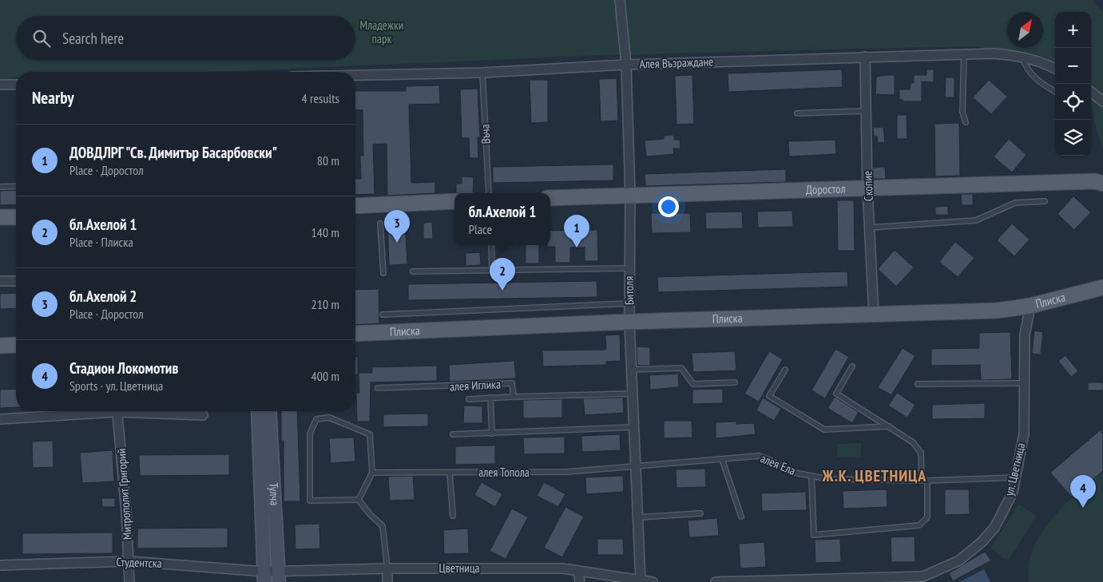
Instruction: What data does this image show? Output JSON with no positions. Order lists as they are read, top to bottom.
{
  "streets": {
    "main road": ["Доростол", "Плиска", "Тулча"],
    "street": [
      "Алея Възраждане",
      "Скопие",
      "Битоля",
      "ул. Цветница",
      "Митрополит Григорий",
      "Студентска",
      "Цветница"
    ],
    "lane": [
      "Въча",
      "алея Иглика",
      "алея Ела",
      "алея Топола"
    ]
  },
  "crossings": [
    ["Алея Възраждане", "Въча"],
    ["Алея Възраждане", "Скопие"],
    ["Алея Възраждане", "Битоля"],
    ["Скопие", "Доростол"],
    ["Скопие", "Плиска"],
    ["Доростол", "Битоля"],
    ["Битоля", "Плиска"],
    ["Битоля", "алея Иглика"],
    ["Битоля", "алея Ела"],
    ["Битоля", "алея Топола"],
    ["Битоля", "Цветница"],
    ["Плиска", "ул. Цветница"],
    ["алея Ела", "ул. Цветница"],
    ["алея Ела", "алея Топола"],
    ["Митрополит Григорий", "Студентска"],
    ["Тулча", "Студентска"],
    ["Тулча", "Цветница"],
    ["Студентска", "Цветница"]
  ],
  "districts": ["Ж.К. ЦВЕТНИЦА"],
  "parks": ["Младежки парк"],
  "north": "top right",
  "page": {
    "map_buttons": ["+", "−"],
    "search": "Search here",
    "heading": ["Nearby", "4 results"],
    "list": [
      {
        "mark": "1",
        "name": "ДОВДЛРГ \"Св. Димитър Басарбовски\"",
        "note": "Place · Доростол",
        "value": "80 m"
      },
      {
        "mark": "2",
        "name": "бл.Ахелой 1",
        "note": "Place · Плиска",
        "value": "140 m"
      },
      {
        "mark": "3",
        "name": "бл.Ахелой 2",
        "note": "Place · Доростол",
        "value": "210 m"
      },
      {
        "mark": "4",
        "name": "Стадион Локомотив",
        "note": "Sports · ул. Цветница",
        "value": "400 m"
      }
    ],
    "popup": ["бл.Ахелой 1", "Place"],
    "pins": [
      "3",
      "1",
      "2",
      "4"
    ]
  }
}
